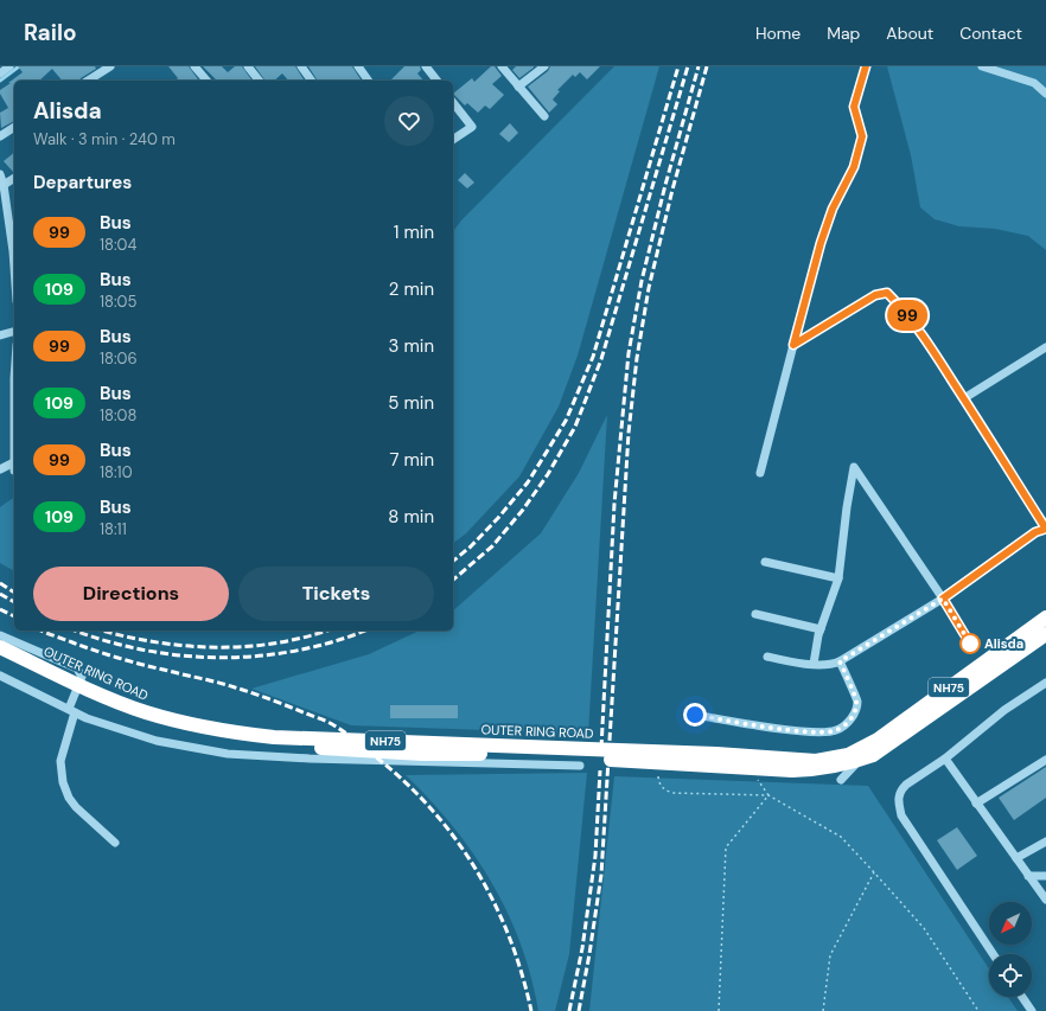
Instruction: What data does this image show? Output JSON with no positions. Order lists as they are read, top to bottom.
{
  "streets": {
    "highway": ["OUTER RING ROAD", "NH75"]
  },
  "places": ["Alisda"],
  "lines": ["bus line 99"],
  "north": "bottom left",
  "page": {
    "header": "Railo",
    "nav": [
      "Home",
      "Map",
      "About",
      "Contact"
    ],
    "on_map": "99",
    "heading": [
      ["Alisda", "Walk · 3 min · 240 m"],
      "Departures"
    ],
    "list": [
      {
        "mark": "99",
        "name": "Bus",
        "note": "18:04",
        "value": "1 min"
      },
      {
        "mark": "109",
        "name": "Bus",
        "note": "18:05",
        "value": "2 min"
      },
      {
        "mark": "99",
        "name": "Bus",
        "note": "18:06",
        "value": "3 min"
      },
      {
        "mark": "109",
        "name": "Bus",
        "note": "18:08",
        "value": "5 min"
      },
      {
        "mark": "99",
        "name": "Bus",
        "note": "18:10",
        "value": "7 min"
      },
      {
        "mark": "109",
        "name": "Bus",
        "note": "18:11",
        "value": "8 min"
      }
    ],
    "buttons": ["Directions", "Tickets"]
  }
}
